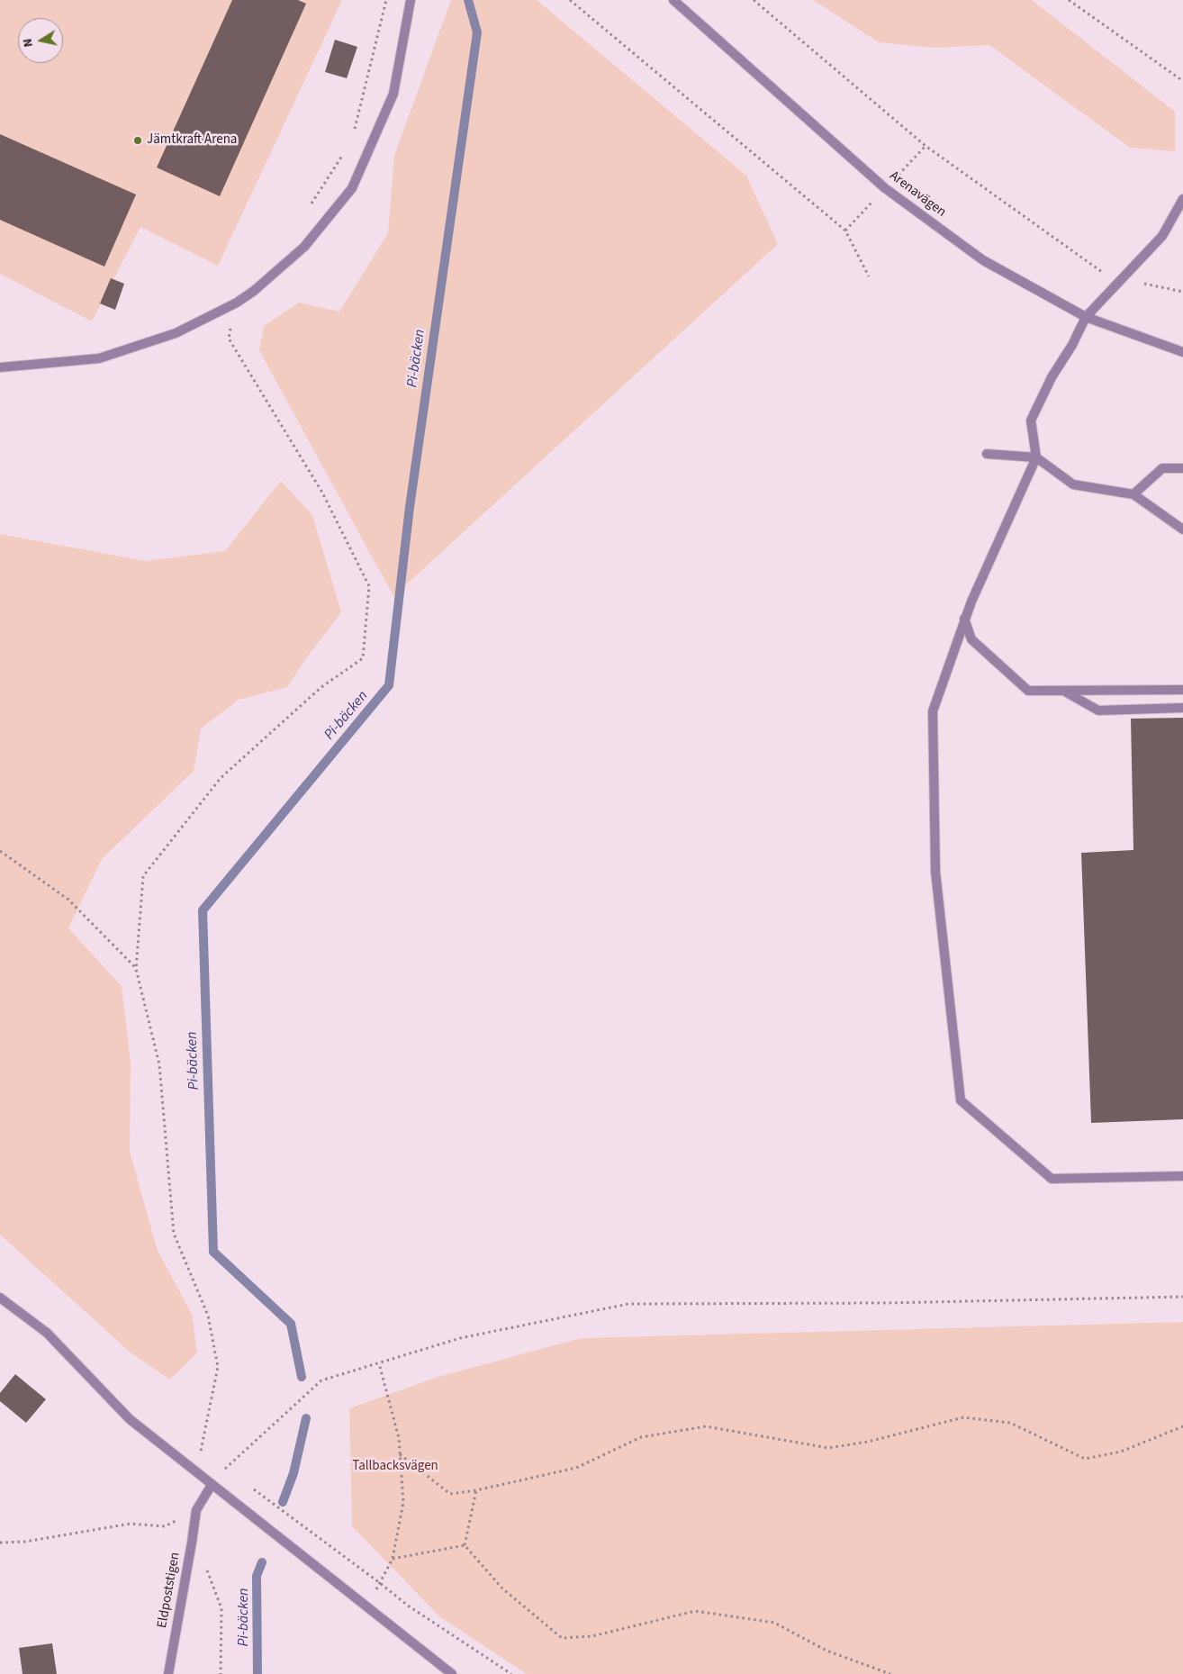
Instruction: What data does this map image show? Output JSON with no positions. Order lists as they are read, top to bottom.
{
  "streets": {
    "street": ["Arenavägen", "Eldpoststigen"]
  },
  "water": ["Pi-bäcken"],
  "parks": ["Tallbacksvägen"],
  "places": ["Jämtkraft Arena"],
  "north": "left"
}
